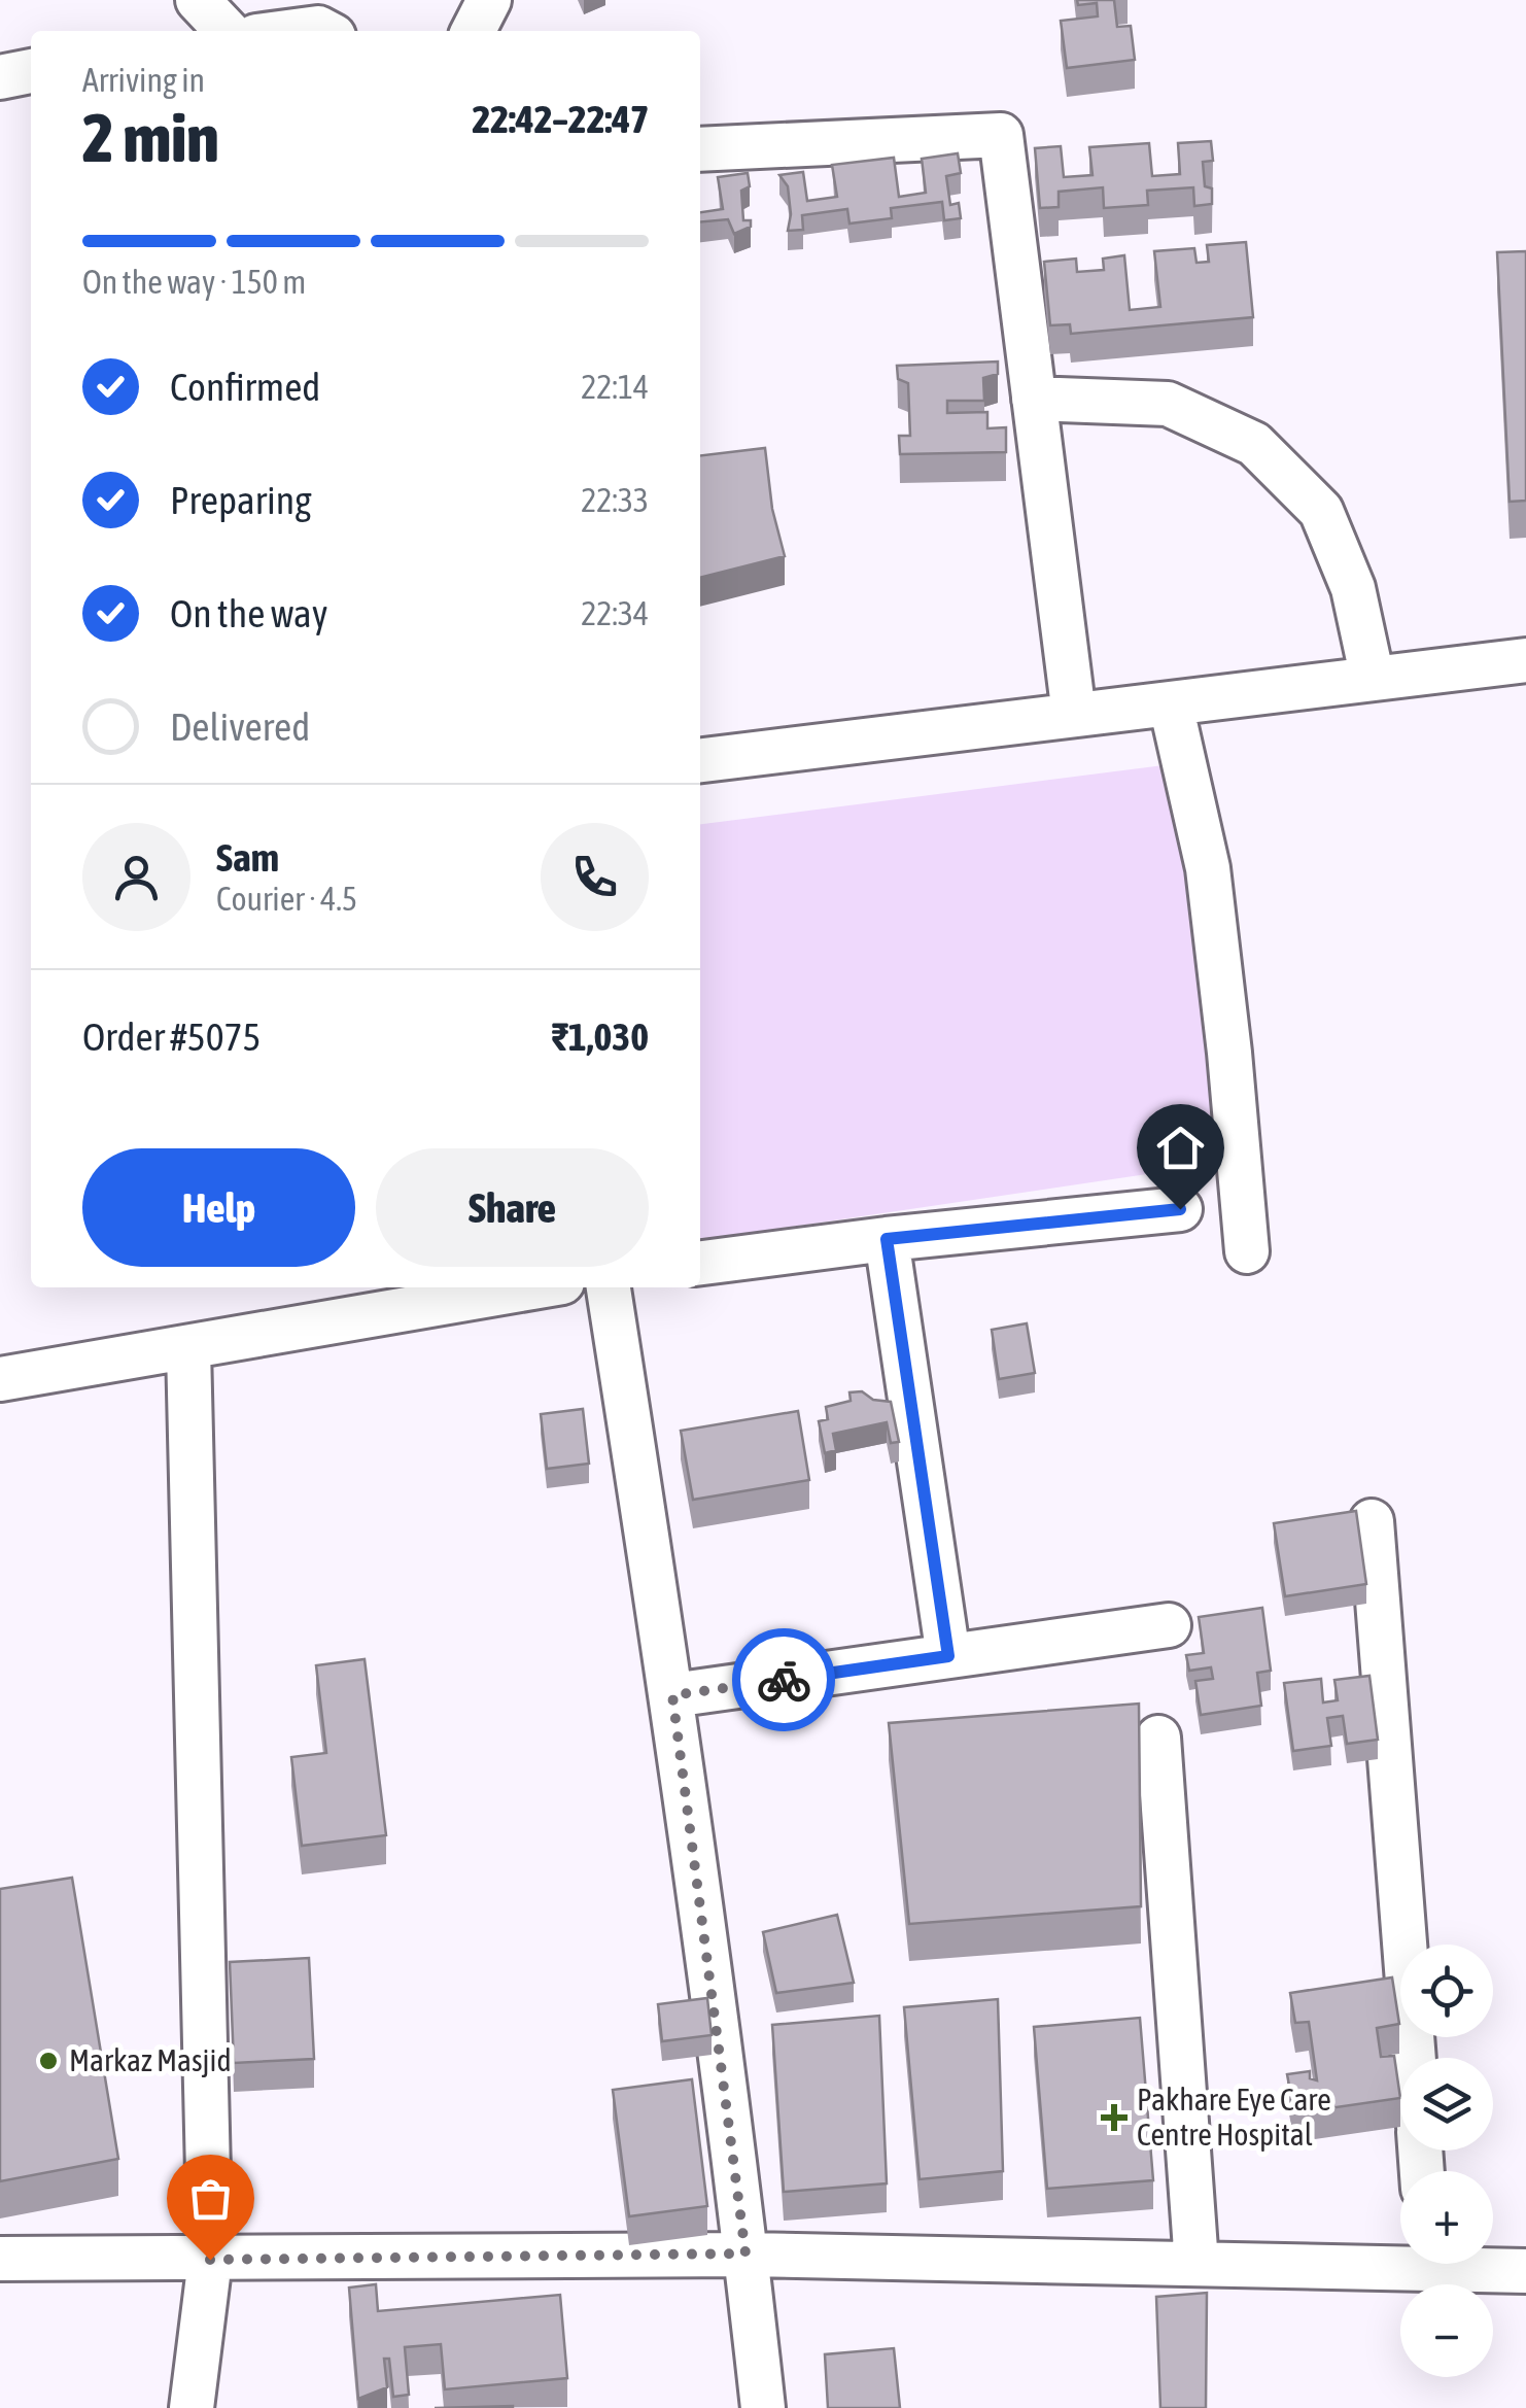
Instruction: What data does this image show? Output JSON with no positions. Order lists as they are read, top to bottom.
{
  "places": {
    "other": ["Markaz Masjid"],
    "health": ["Pakhare Eye Care Centre Hospital"]
  },
  "page": {
    "heading": ["2 min", "Arriving in", "22:42–22:47"],
    "panel": [
      "Sam",
      "Courier · 4.5",
      "Order #5075",
      "₹1,030"
    ],
    "bar": "On the way · 150 m",
    "list": [
      ["Confirmed", "22:14"],
      ["Preparing", "22:33"],
      ["On the way", "22:34"],
      "Delivered"
    ],
    "buttons": ["Help", "Share"],
    "map_buttons": ["+", "−"]
  }
}
